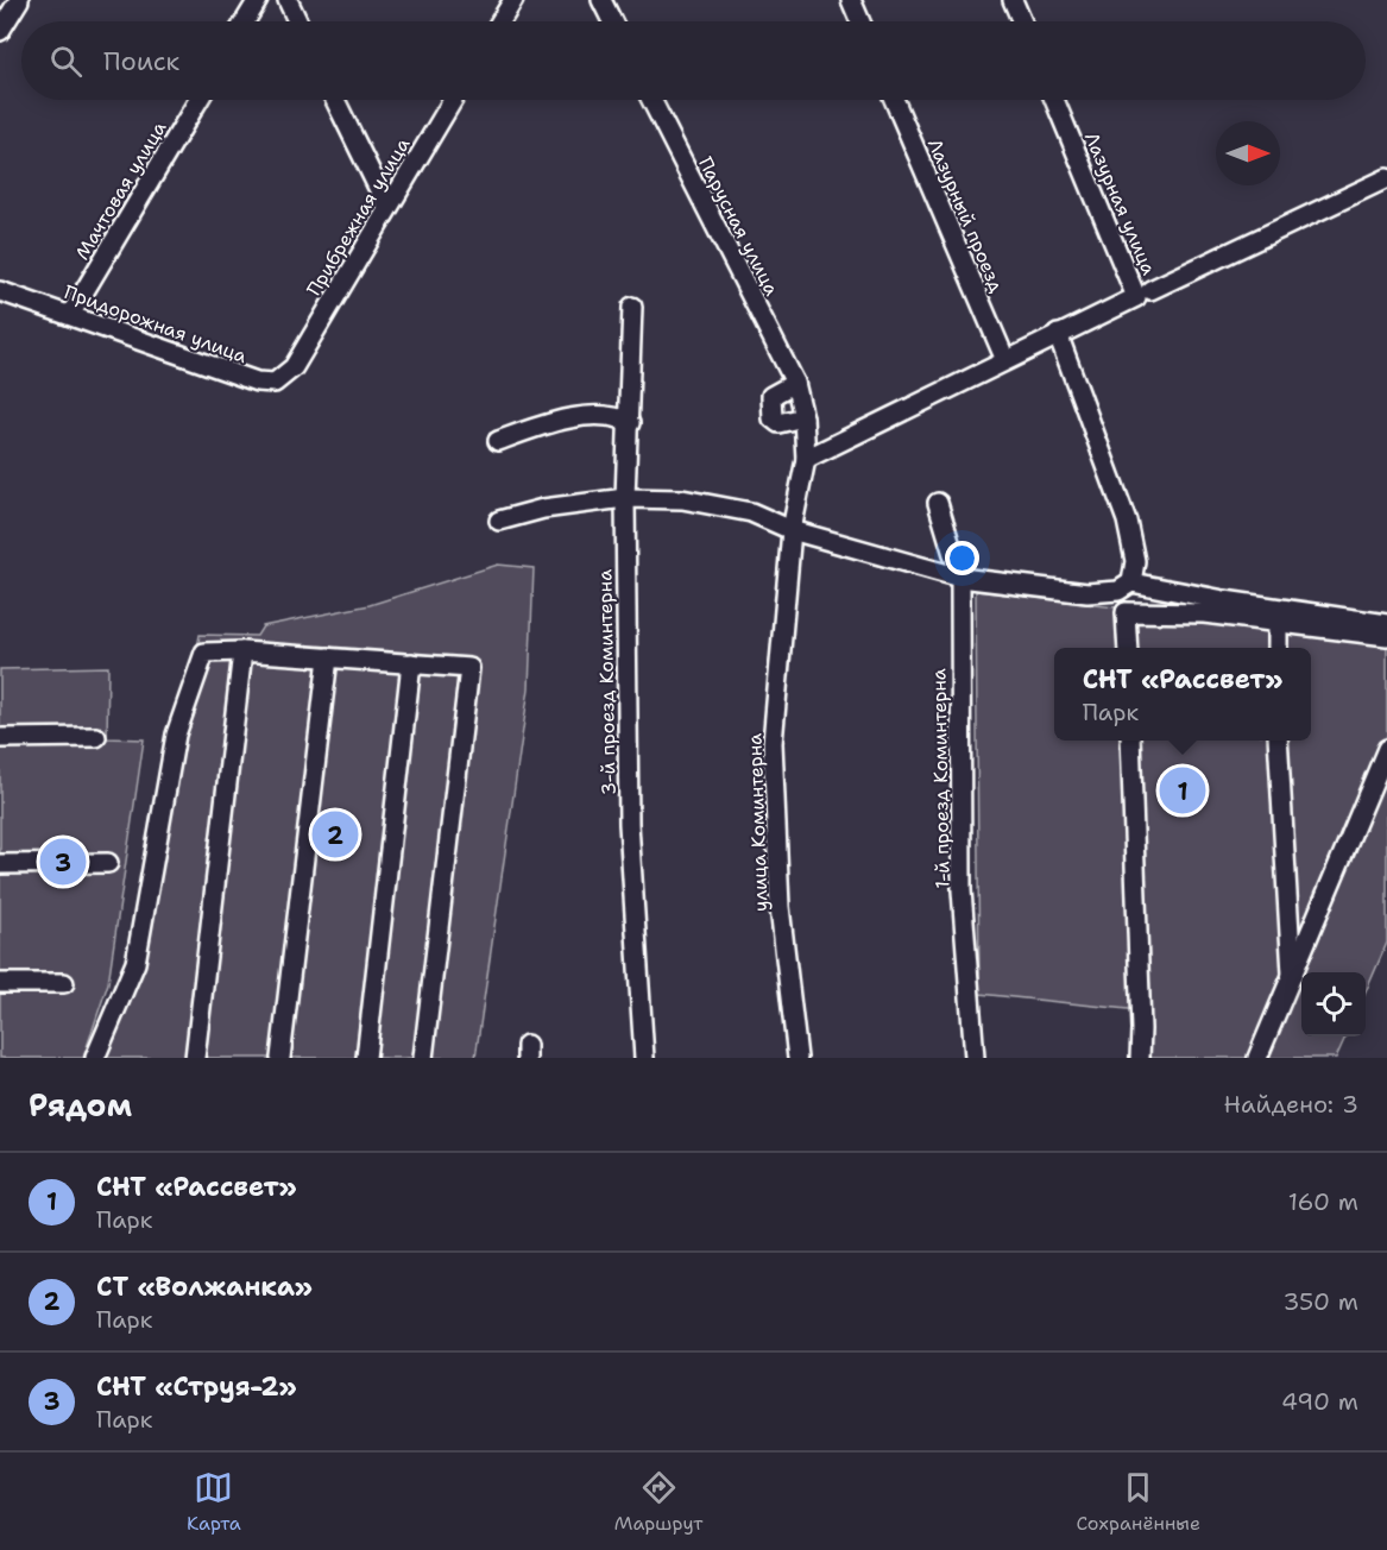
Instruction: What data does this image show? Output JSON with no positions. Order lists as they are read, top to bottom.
{
  "streets": {
    "street": [
      "Мачтовая улица",
      "Лазурная улица",
      "Лазурный проезд",
      "Прибрежная улица",
      "Парусная улица",
      "Придорожная улица",
      "3-й проезд Коминтерна",
      "1-й проезд Коминтерна",
      "улица Коминтерна"
    ]
  },
  "crossings": [
    ["Мачтовая улица", "Придорожная улица"],
    ["Прибрежная улица", "Придорожная улица"],
    ["Парусная улица", "улица Коминтерна"]
  ],
  "north": "right",
  "page": {
    "search": "Поиск",
    "popup": ["СНТ «Рассвет»", "Парк"],
    "pins": ["1", "2", "3"],
    "heading": ["Рядом", "Найдено: 3"],
    "list": [
      {
        "mark": "1",
        "name": "СНТ «Рассвет»",
        "note": "Парк",
        "value": "160 m"
      },
      {
        "mark": "2",
        "name": "СТ «Волжанка»",
        "note": "Парк",
        "value": "350 m"
      },
      {
        "mark": "3",
        "name": "СНТ «Струя-2»",
        "note": "Парк",
        "value": "490 m"
      }
    ],
    "nav": ["Карта", "Маршрут", "Сохранённые"]
  }
}
